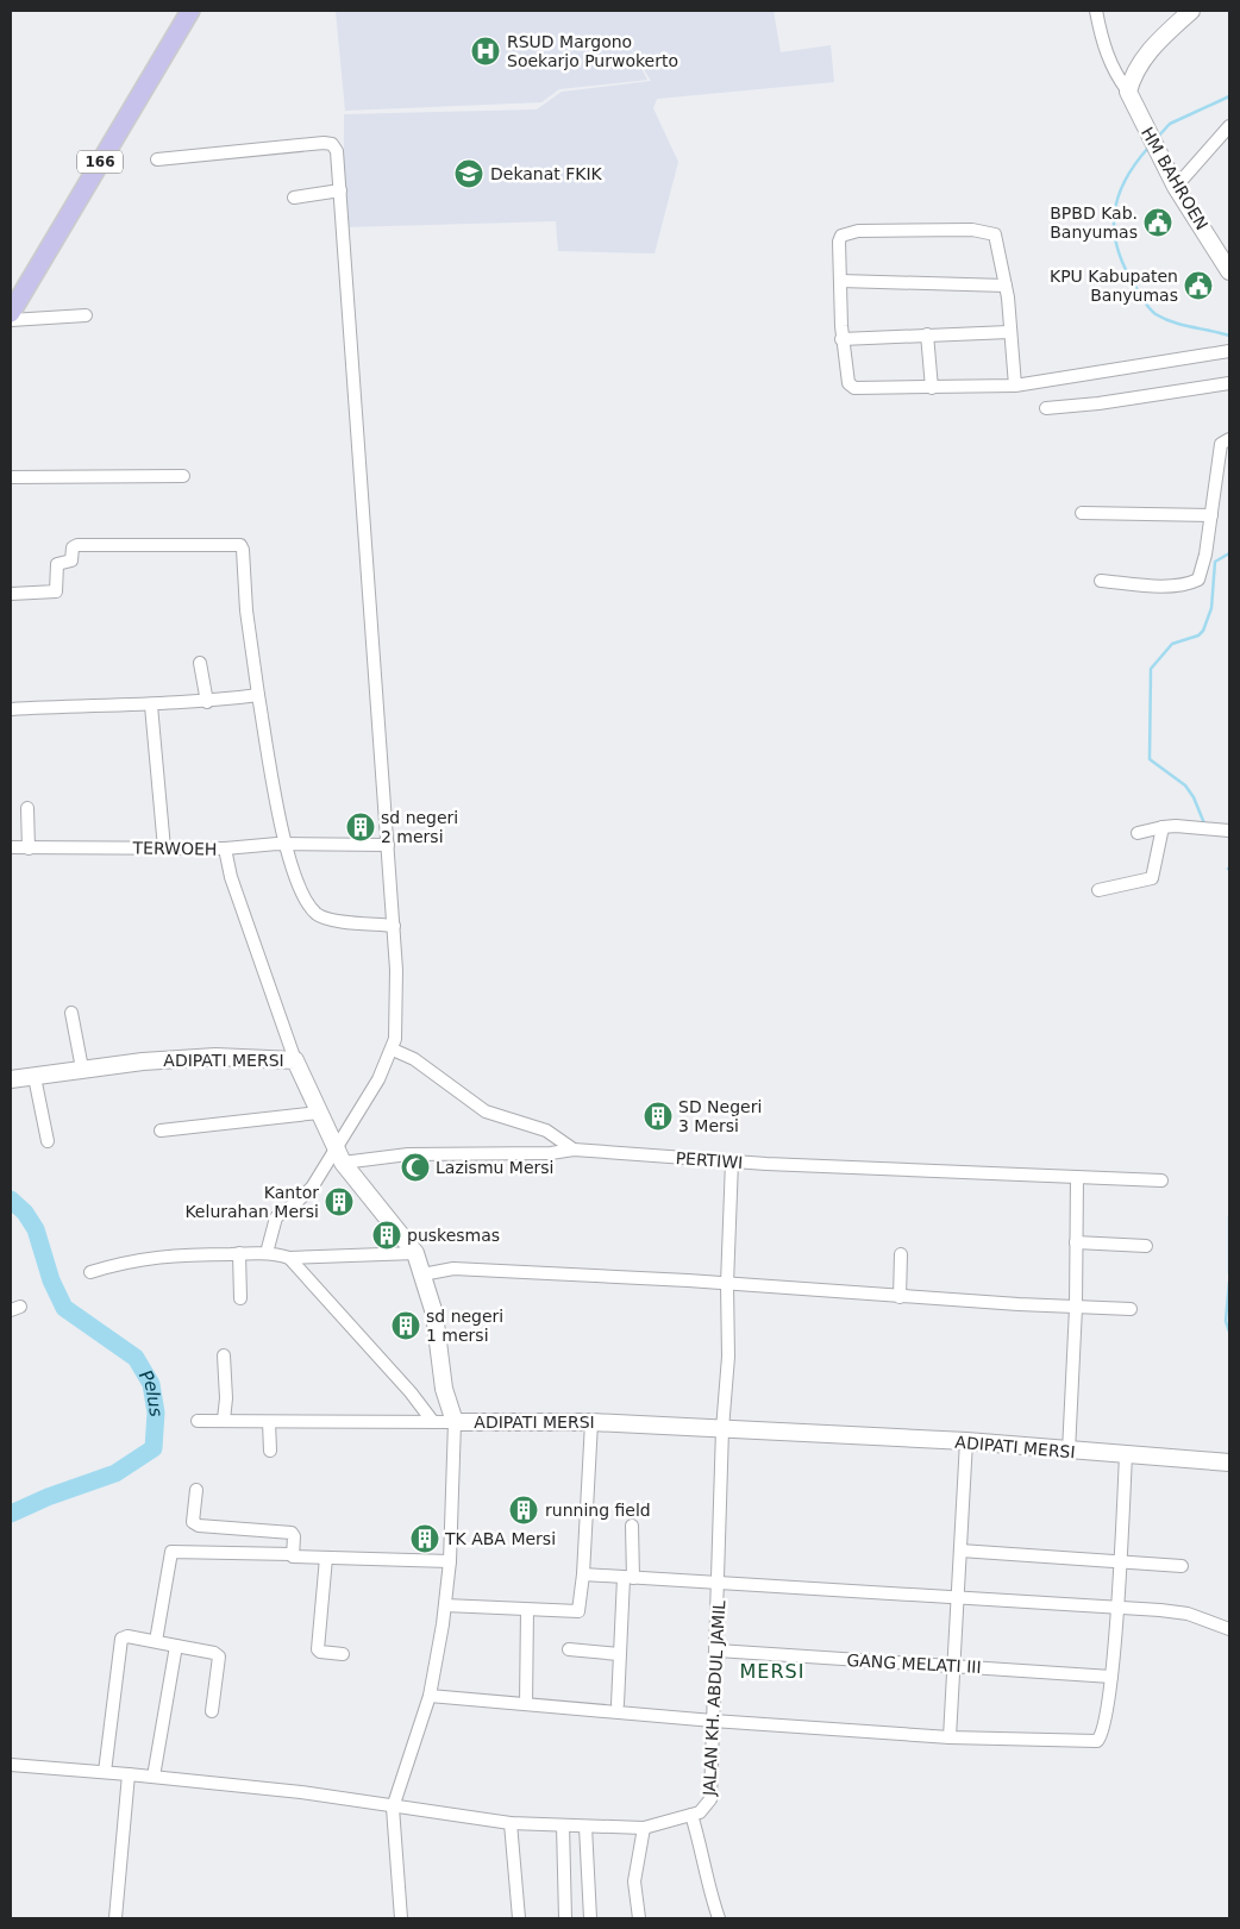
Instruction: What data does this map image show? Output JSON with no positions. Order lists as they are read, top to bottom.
{
  "streets": {
    "main road": ["166"],
    "street": [
      "HM BAHROEN",
      "TERWOEH",
      "ADIPATI MERSI",
      "PERTIWI",
      "GANG MELATI III",
      "JALAN KH. ABDUL JAMIL"
    ]
  },
  "crossings": [
    ["TERWOEH", "ADIPATI MERSI"],
    ["ADIPATI MERSI", "PERTIWI"],
    ["ADIPATI MERSI", "JALAN KH. ABDUL JAMIL"],
    ["PERTIWI", "JALAN KH. ABDUL JAMIL"],
    ["GANG MELATI III", "JALAN KH. ABDUL JAMIL"]
  ],
  "districts": ["MERSI"],
  "water": ["Pelus"],
  "places": {
    "hospital": ["RSUD Margono Soekarjo Purwokerto"],
    "school or university": ["Dekanat FKIK"],
    "public building": ["BPBD Kab. Banyumas", "KPU Kabupaten Banyumas"],
    "building": [
      "sd negeri 2 mersi",
      "SD Negeri 3 Mersi",
      "Kantor Kelurahan Mersi",
      "puskesmas",
      "sd negeri 1 mersi",
      "running field",
      "TK ABA Mersi"
    ],
    "mosque": ["Lazismu Mersi"]
  }
}
